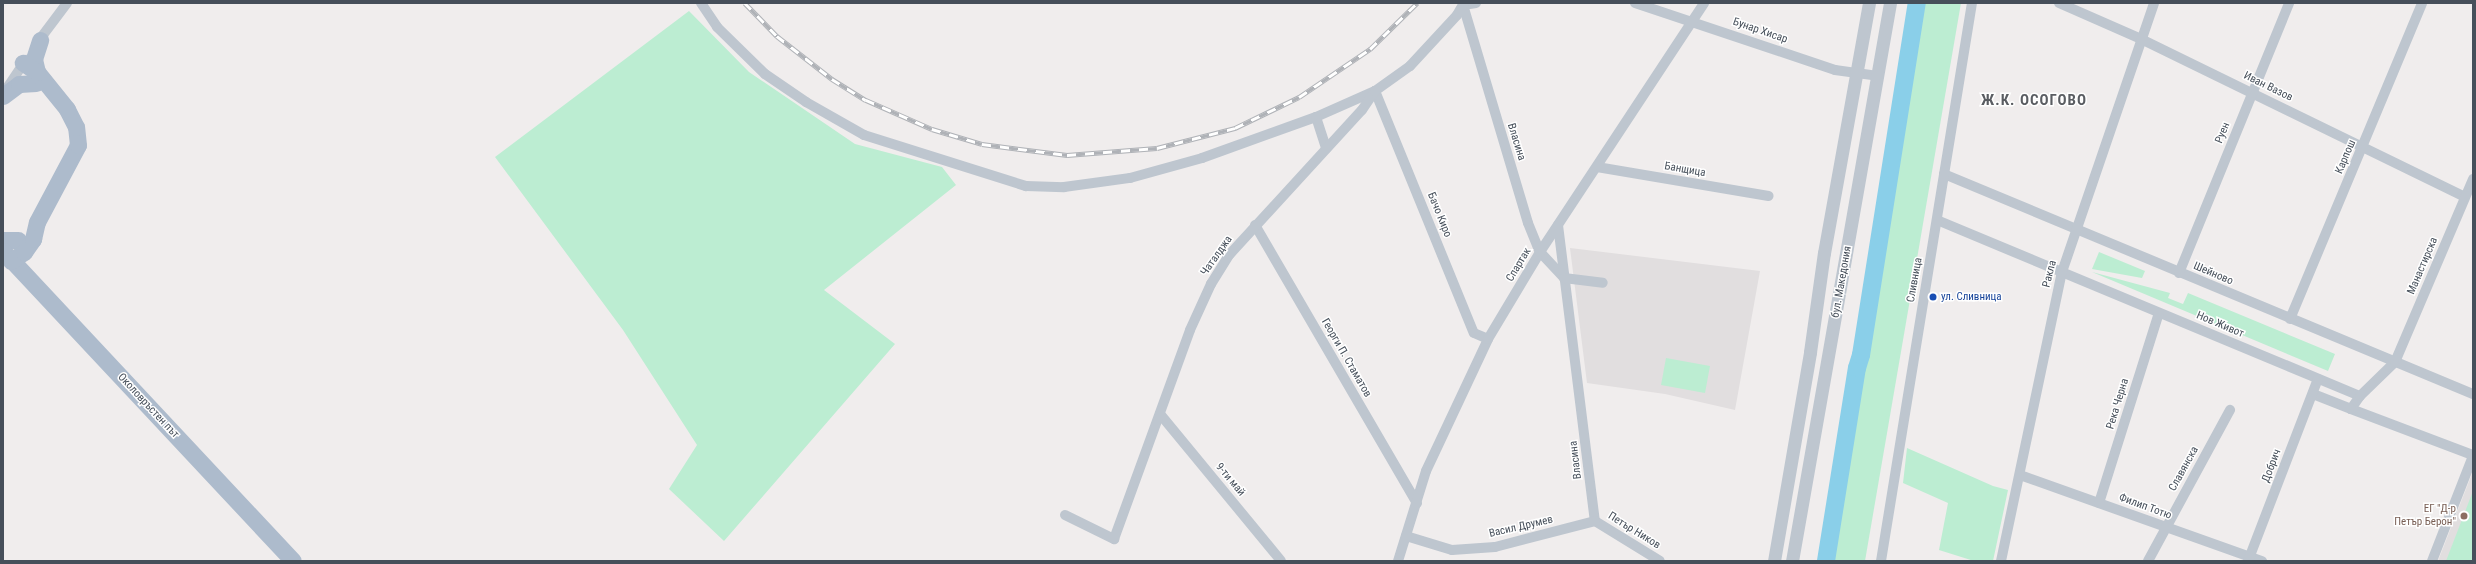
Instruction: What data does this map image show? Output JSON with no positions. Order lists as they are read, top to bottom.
{
  "streets": {
    "main road": ["Околовръстен път"],
    "street": [
      "Бунар Хисар",
      "Иван Вазов",
      "Руен",
      "Власина",
      "Карпош",
      "Банщица",
      "Бачо Киро",
      "Чаталджа",
      "Спартак",
      "Манастирска",
      "Ракла",
      "Шейново",
      "Сливница",
      "бул. Македония",
      "Нов Живот",
      "Георги П. Стаматов",
      "Река Черна",
      "Добрич",
      "Славянска",
      "9-ти май",
      "Филип Тотю",
      "Васил Друмев",
      "Петър Ников"
    ]
  },
  "crossings": [
    ["Бунар Хисар", "Спартак"],
    ["Бунар Хисар", "бул. Македония"],
    ["Иван Вазов", "Руен"],
    ["Иван Вазов", "Карпош"],
    ["Иван Вазов", "Манастирска"],
    ["Иван Вазов", "Ракла"],
    ["Руен", "Шейново"],
    ["Власина", "Чаталджа"],
    ["Власина", "Спартак"],
    ["Власина", "Васил Друмев"],
    ["Власина", "Петър Ников"],
    ["Карпош", "Шейново"],
    ["Банщица", "Спартак"],
    ["Бачо Киро", "Чаталджа"],
    ["Бачо Киро", "Спартак"],
    ["Чаталджа", "Георги П. Стаматов"],
    ["Чаталджа", "9-ти май"],
    ["Спартак", "Георги П. Стаматов"],
    ["Спартак", "Васил Друмев"],
    ["Манастирска", "Шейново"],
    ["Ракла", "Шейново"],
    ["Ракла", "Нов Живот"],
    ["Ракла", "Филип Тотю"],
    ["Шейново", "Сливница"],
    ["Сливница", "Нов Живот"],
    ["Нов Живот", "Река Черна"],
    ["Нов Живот", "Добрич"],
    ["Река Черна", "Филип Тотю"],
    ["Добрич", "Филип Тотю"],
    ["Славянска", "Филип Тотю"],
    ["Васил Друмев", "Петър Ников"]
  ],
  "districts": ["Ж.К. ОСОГОВО"],
  "places": ["ул. Сливница", "ЕГ \"Д-р Петър Берон\""]
}
